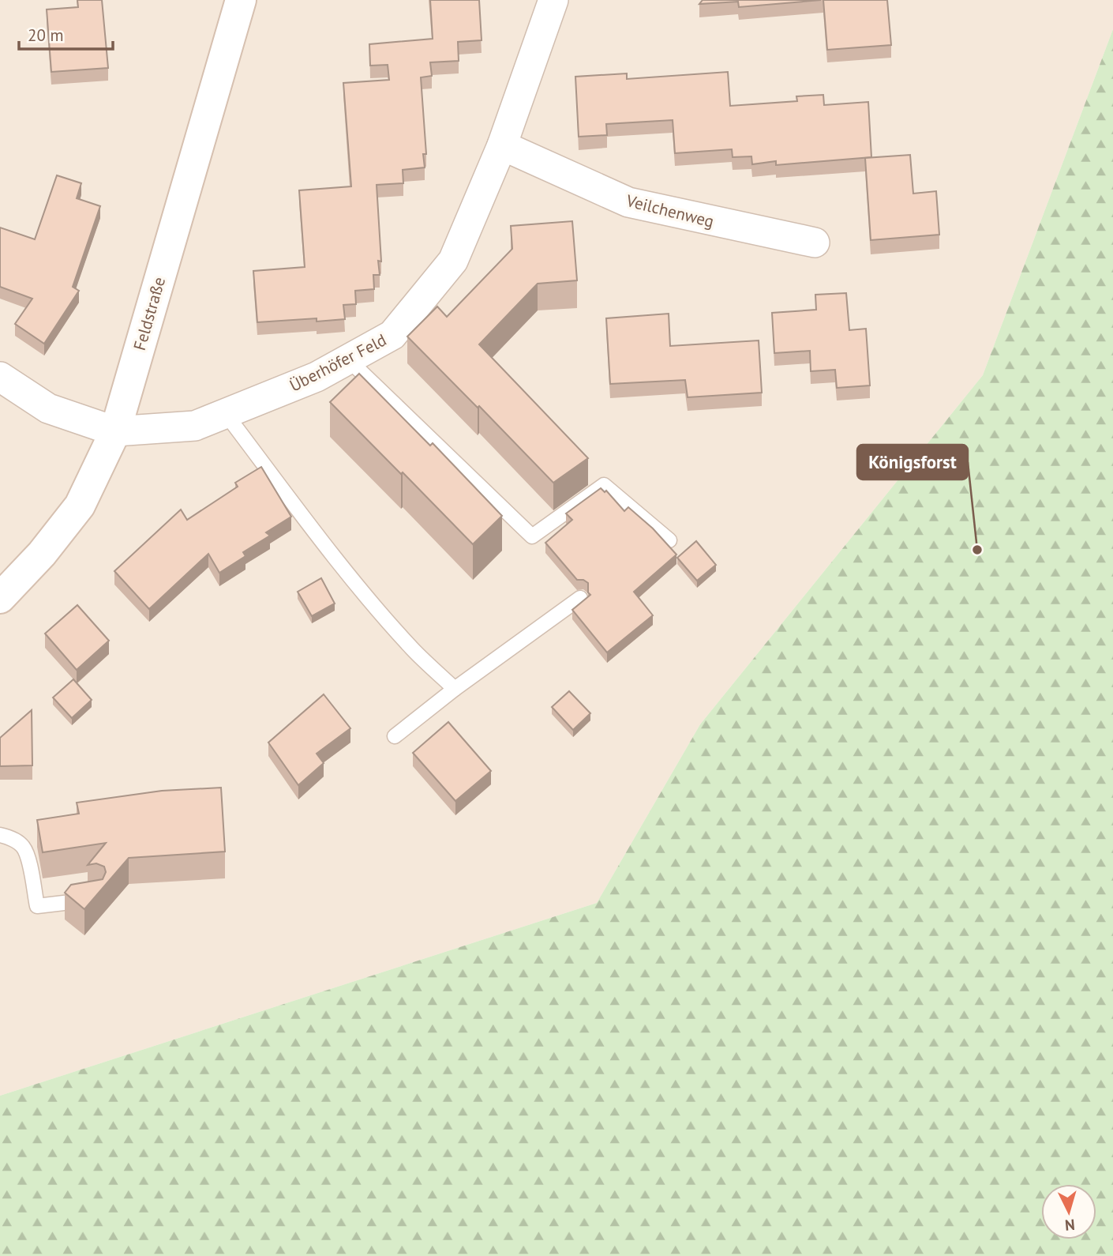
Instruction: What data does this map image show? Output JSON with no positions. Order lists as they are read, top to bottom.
{
  "streets": {
    "main road": ["Feldstraße"],
    "street": ["Veilchenweg", "Überhöfer Feld"]
  },
  "crossings": [
    ["Veilchenweg", "Überhöfer Feld"],
    ["Feldstraße", "Überhöfer Feld"]
  ],
  "places": ["Königsforst"],
  "scale_bar": "20 m",
  "north": "bottom"
}
